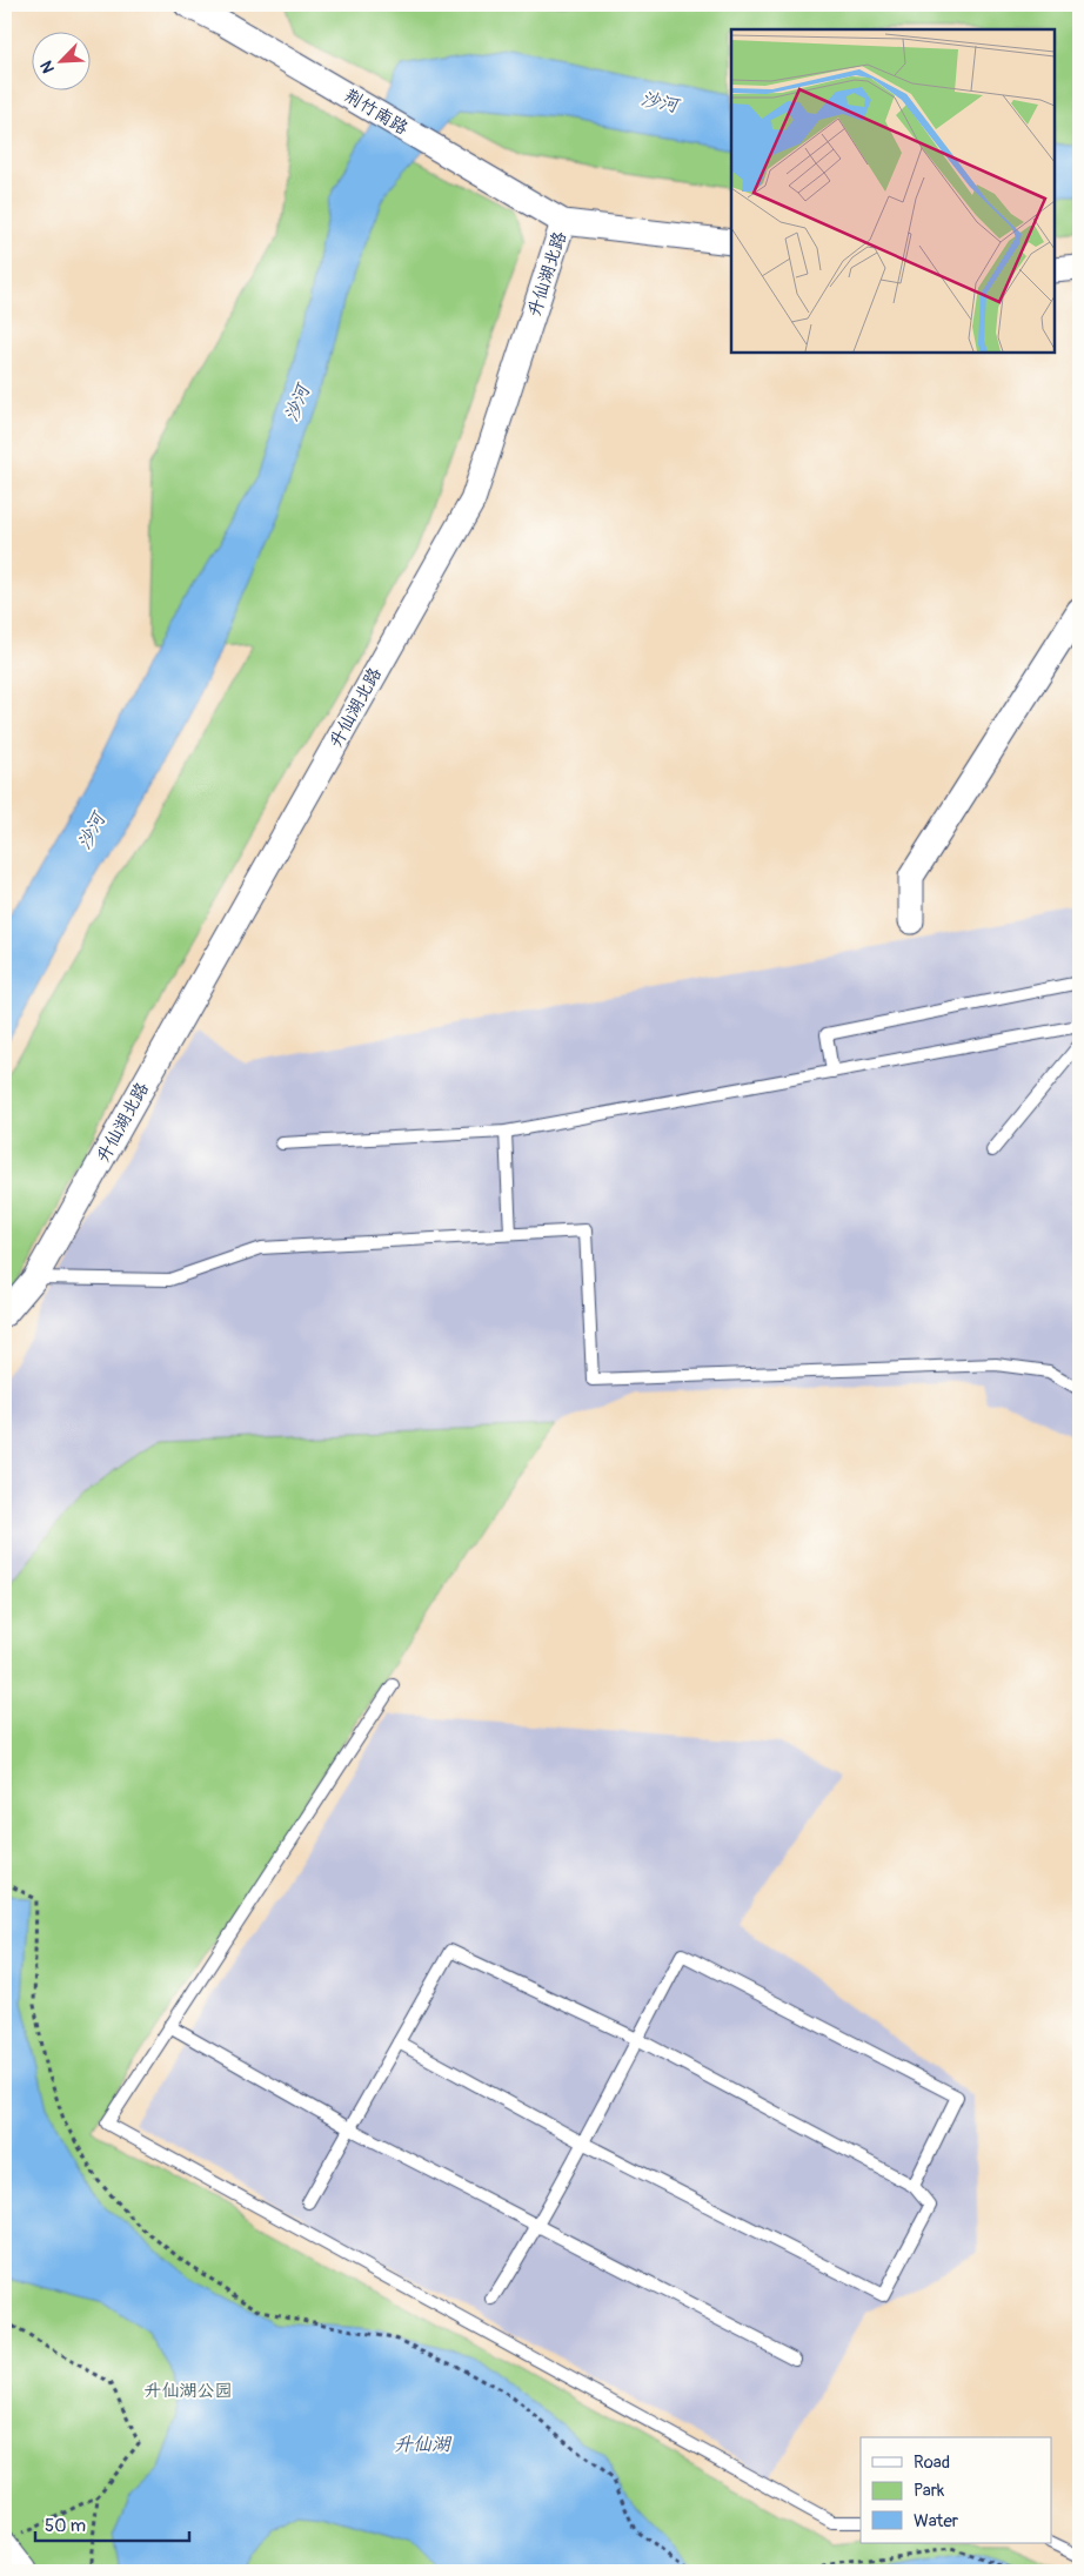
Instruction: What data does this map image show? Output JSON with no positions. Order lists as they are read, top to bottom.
{
  "streets": {
    "street": ["荆竹南路", "升仙湖北路"]
  },
  "crossings": [
    ["荆竹南路", "升仙湖北路"]
  ],
  "water": ["沙河", "升仙湖"],
  "parks": ["升仙湖公园"],
  "legend": ["Road", "Park", "Water"],
  "scale_bar": "50 m",
  "north": "bottom left"
}
